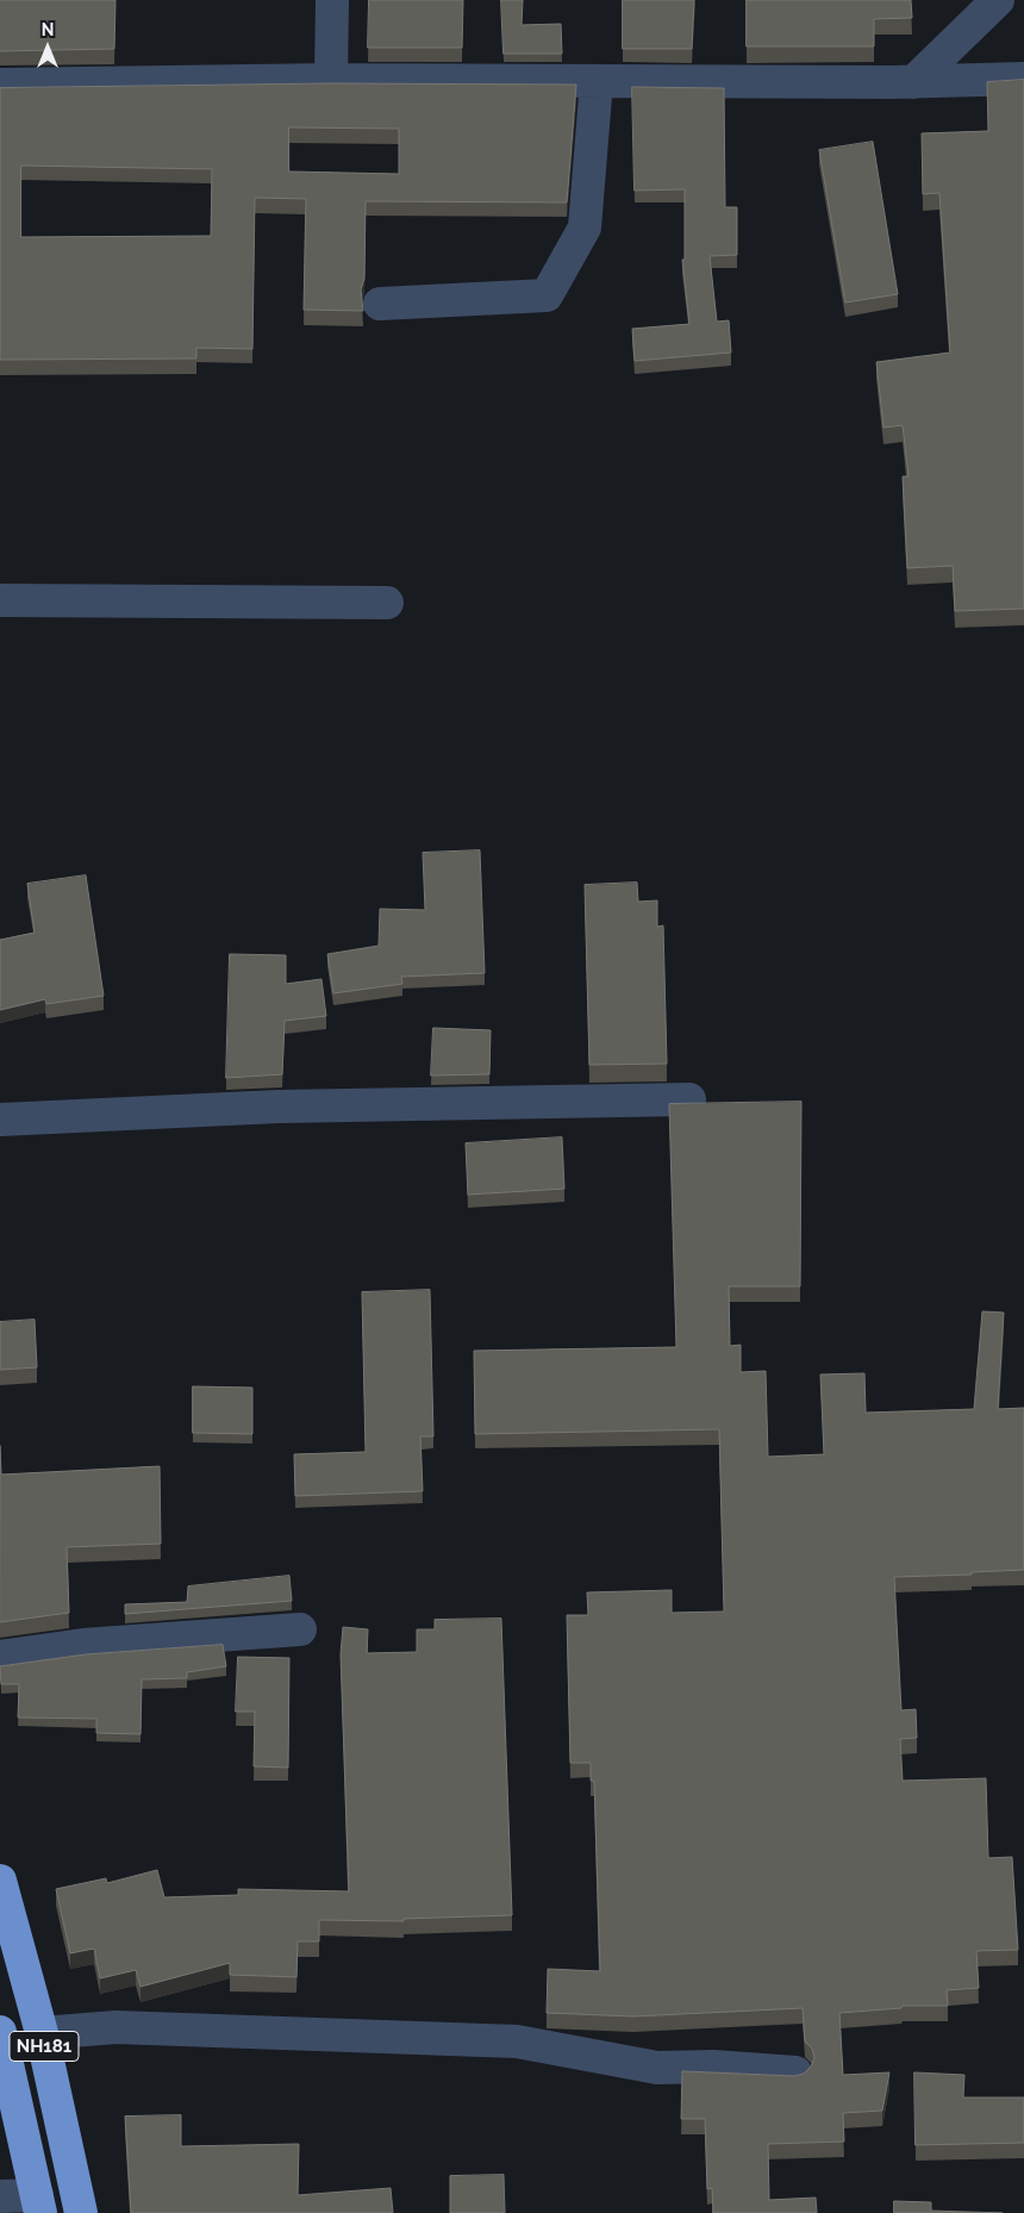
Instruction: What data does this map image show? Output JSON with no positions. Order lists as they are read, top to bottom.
{
  "streets": {
    "highway": ["NH181"]
  },
  "north": "top"
}
